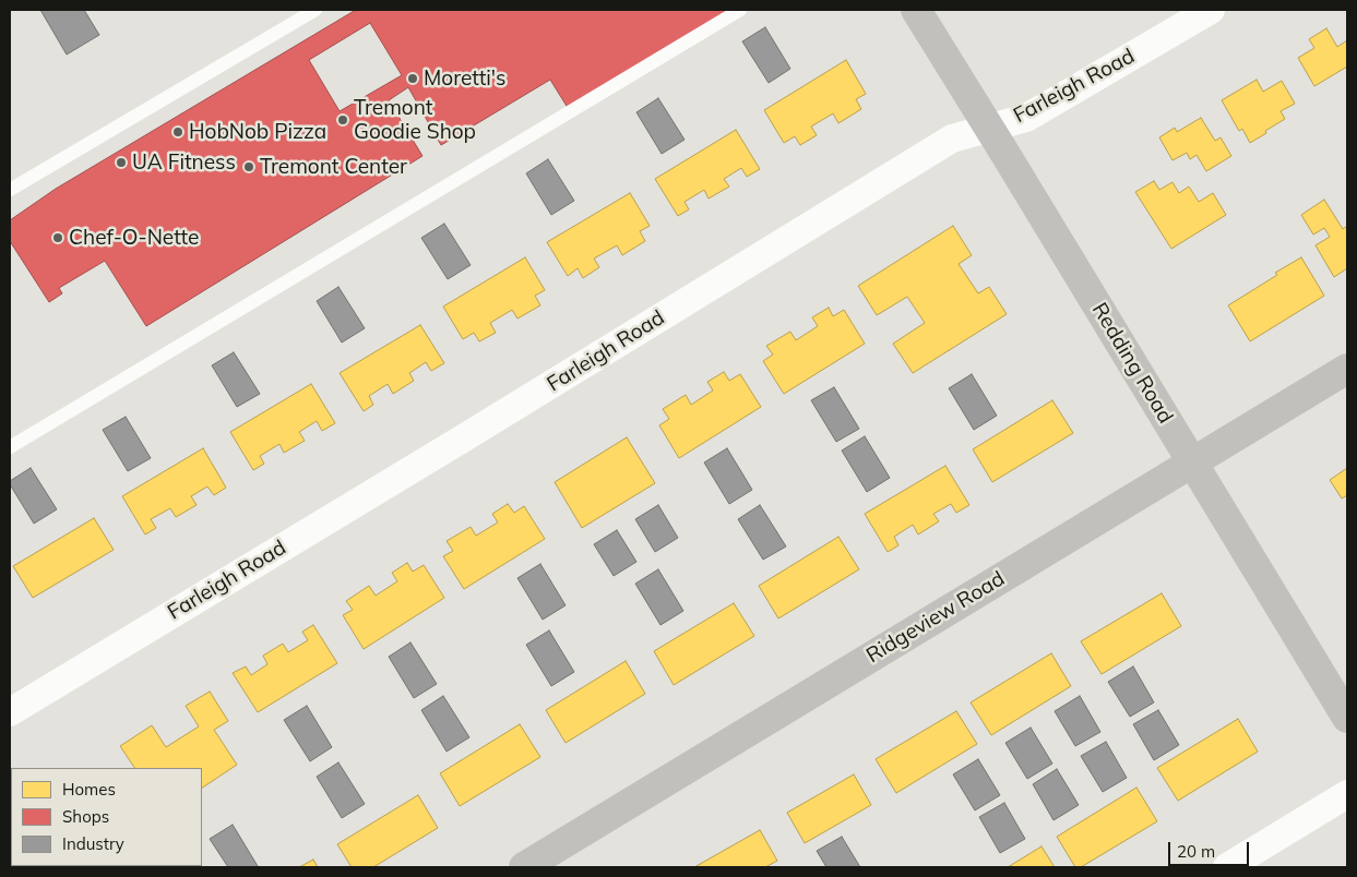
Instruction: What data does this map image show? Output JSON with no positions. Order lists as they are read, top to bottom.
{
  "streets": {
    "street": ["Farleigh Road", "Redding Road", "Ridgeview Road"]
  },
  "crossings": [
    ["Farleigh Road", "Redding Road"],
    ["Redding Road", "Ridgeview Road"]
  ],
  "places": [
    "Moretti's",
    "Tremont Goodie Shop",
    "HobNob Pizza",
    "UA Fitness",
    "Tremont Center",
    "Chef-O-Nette"
  ],
  "legend": ["Homes", "Shops", "Industry"],
  "scale_bar": "20 m"
}
